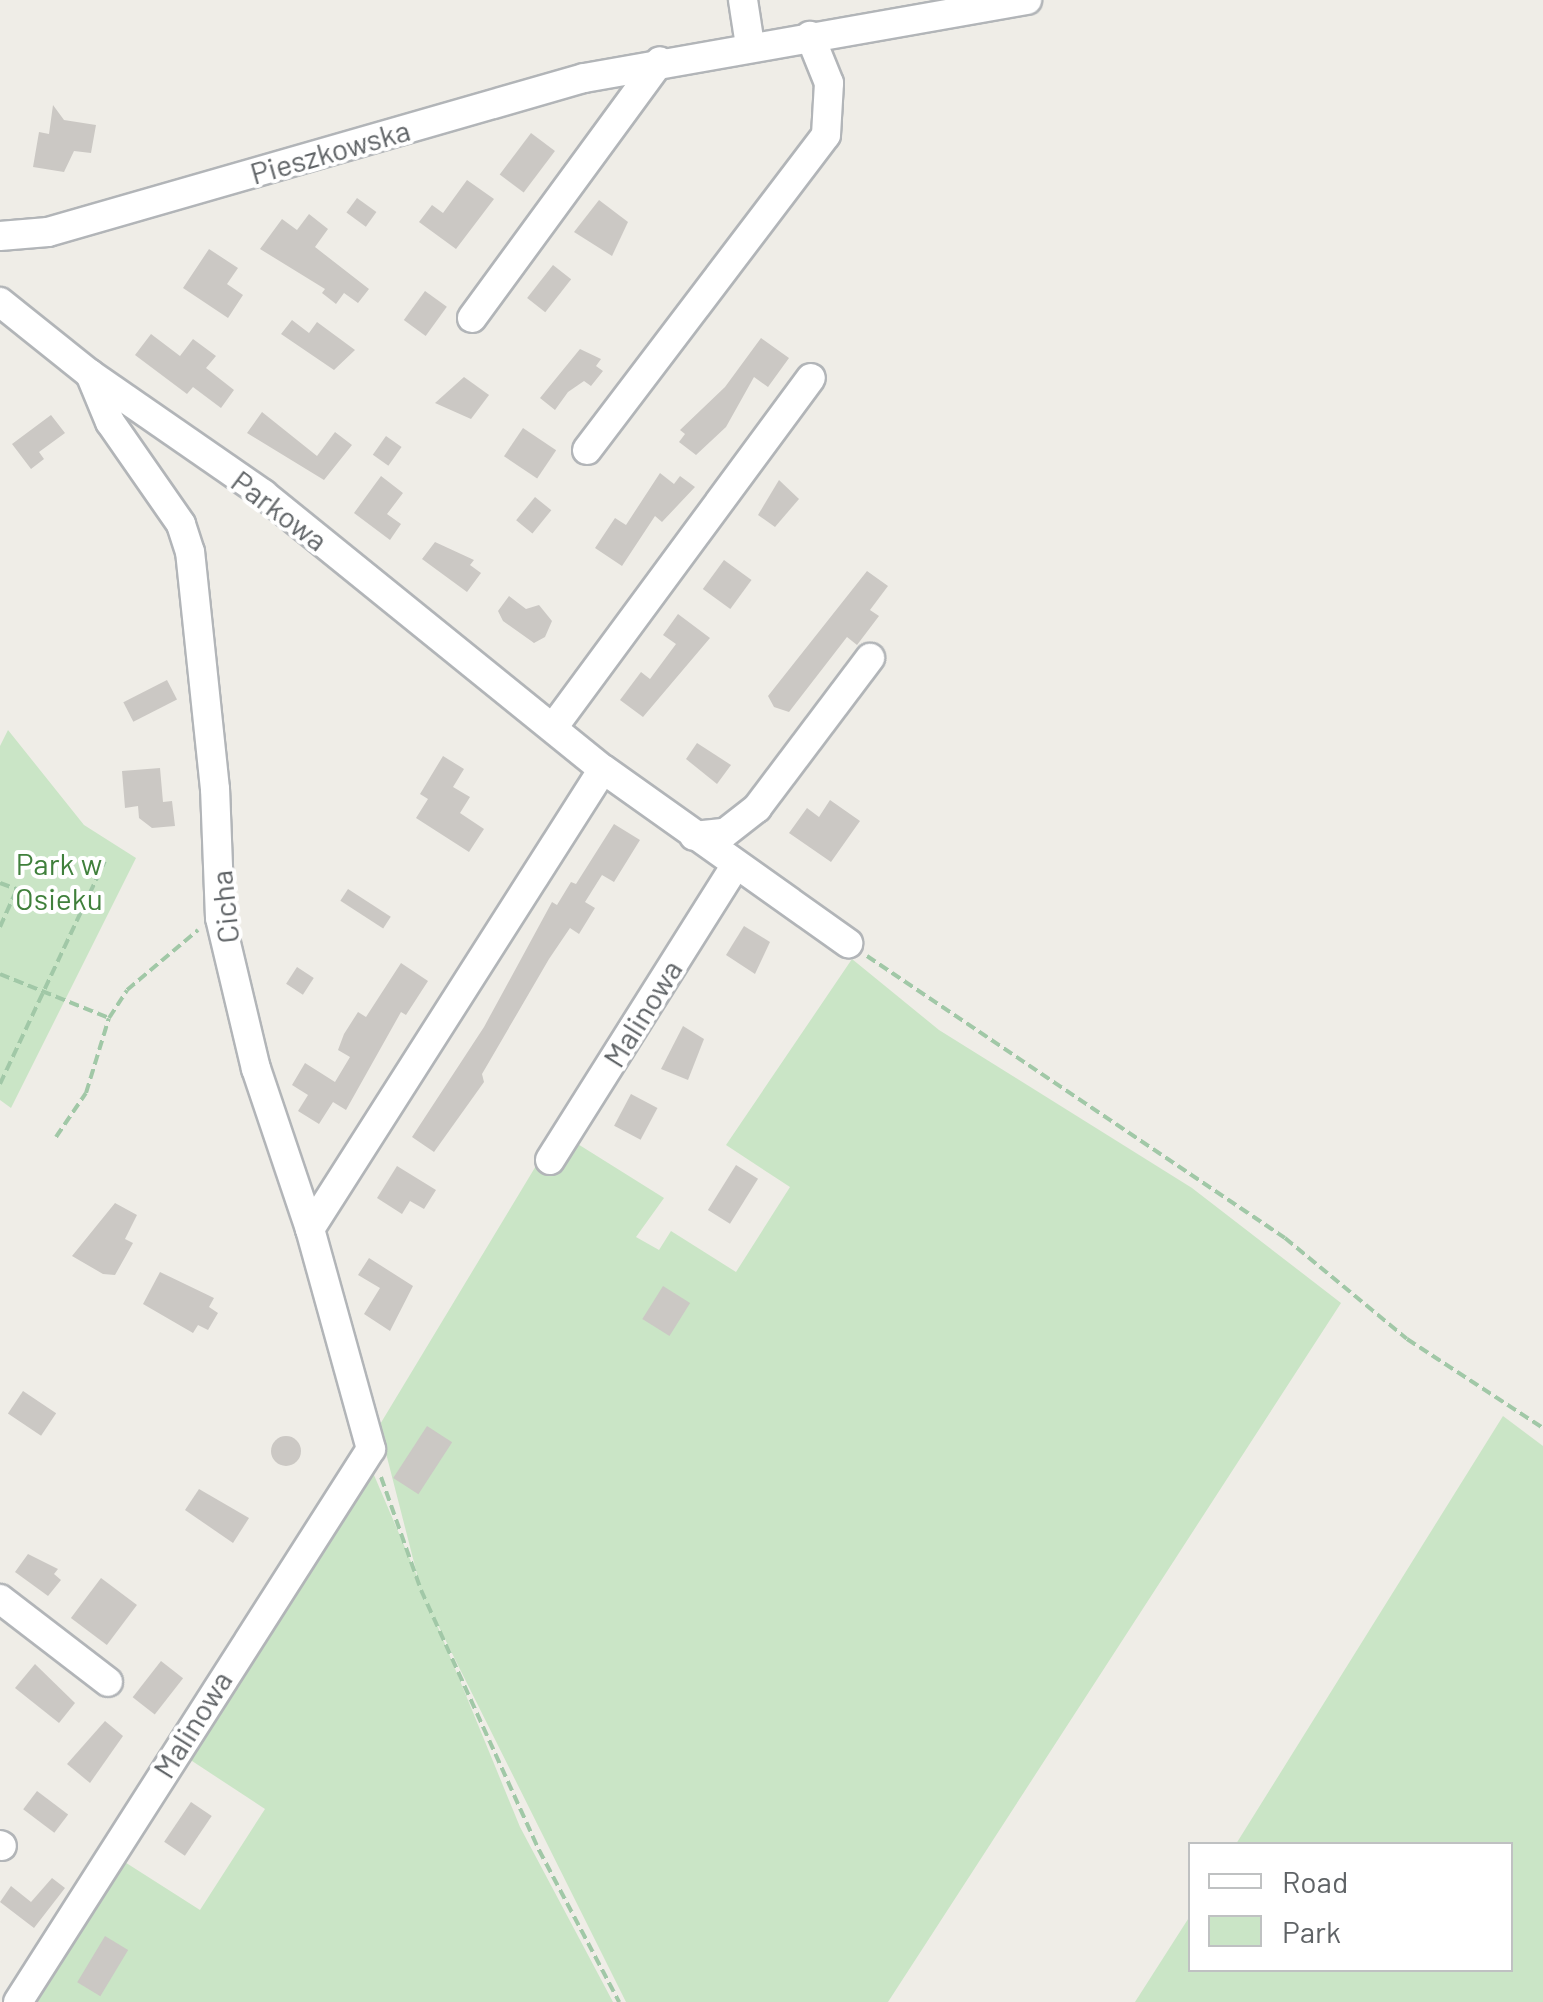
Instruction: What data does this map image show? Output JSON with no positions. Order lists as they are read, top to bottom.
{
  "streets": {
    "street": [
      "Pieszkowska",
      "Parkowa",
      "Cicha",
      "Malinowa"
    ]
  },
  "crossings": [
    ["Parkowa", "Cicha"],
    ["Parkowa", "Malinowa"],
    ["Cicha", "Malinowa"]
  ],
  "parks": ["Park w Osieku"],
  "legend": ["Road", "Park"]
}
